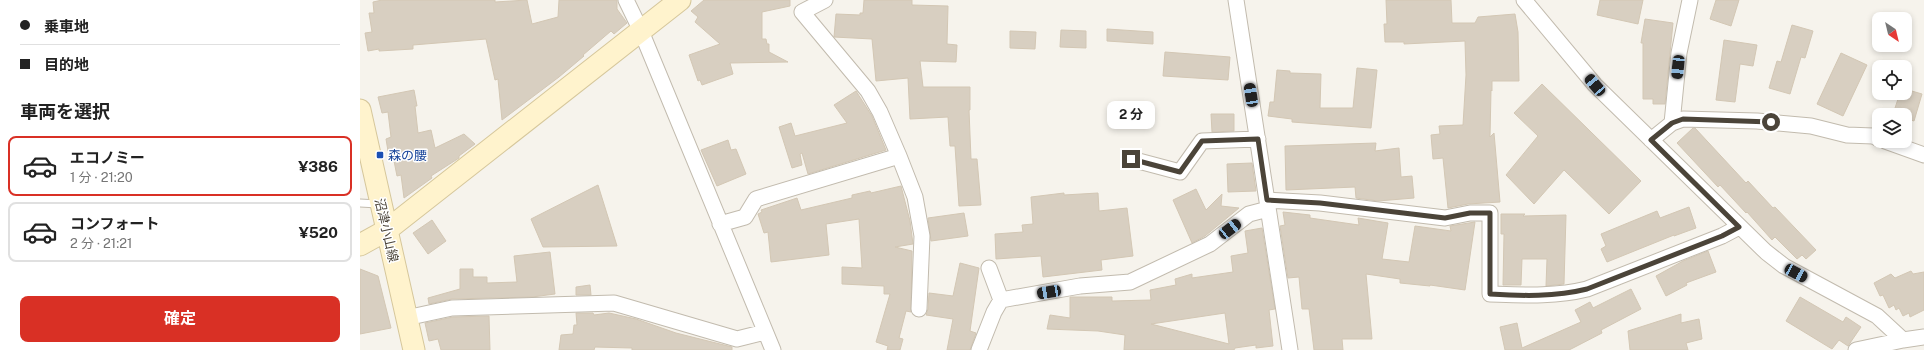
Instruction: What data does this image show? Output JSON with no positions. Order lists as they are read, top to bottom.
{
  "streets": {
    "street": ["沼津小山線"]
  },
  "places": {
    "transit": ["森の腰"]
  },
  "north": "bottom right",
  "page": {
    "banner": ["乗車地", "目的地"],
    "heading": "車両を選択",
    "bubble": "2 分",
    "list": [
      {
        "name": "エコノミー",
        "note": "1 分 · 21:20",
        "value": "¥386"
      },
      {
        "name": "コンフォート",
        "note": "2 分 · 21:21",
        "value": "¥520"
      }
    ],
    "buttons": "確定"
  }
}
